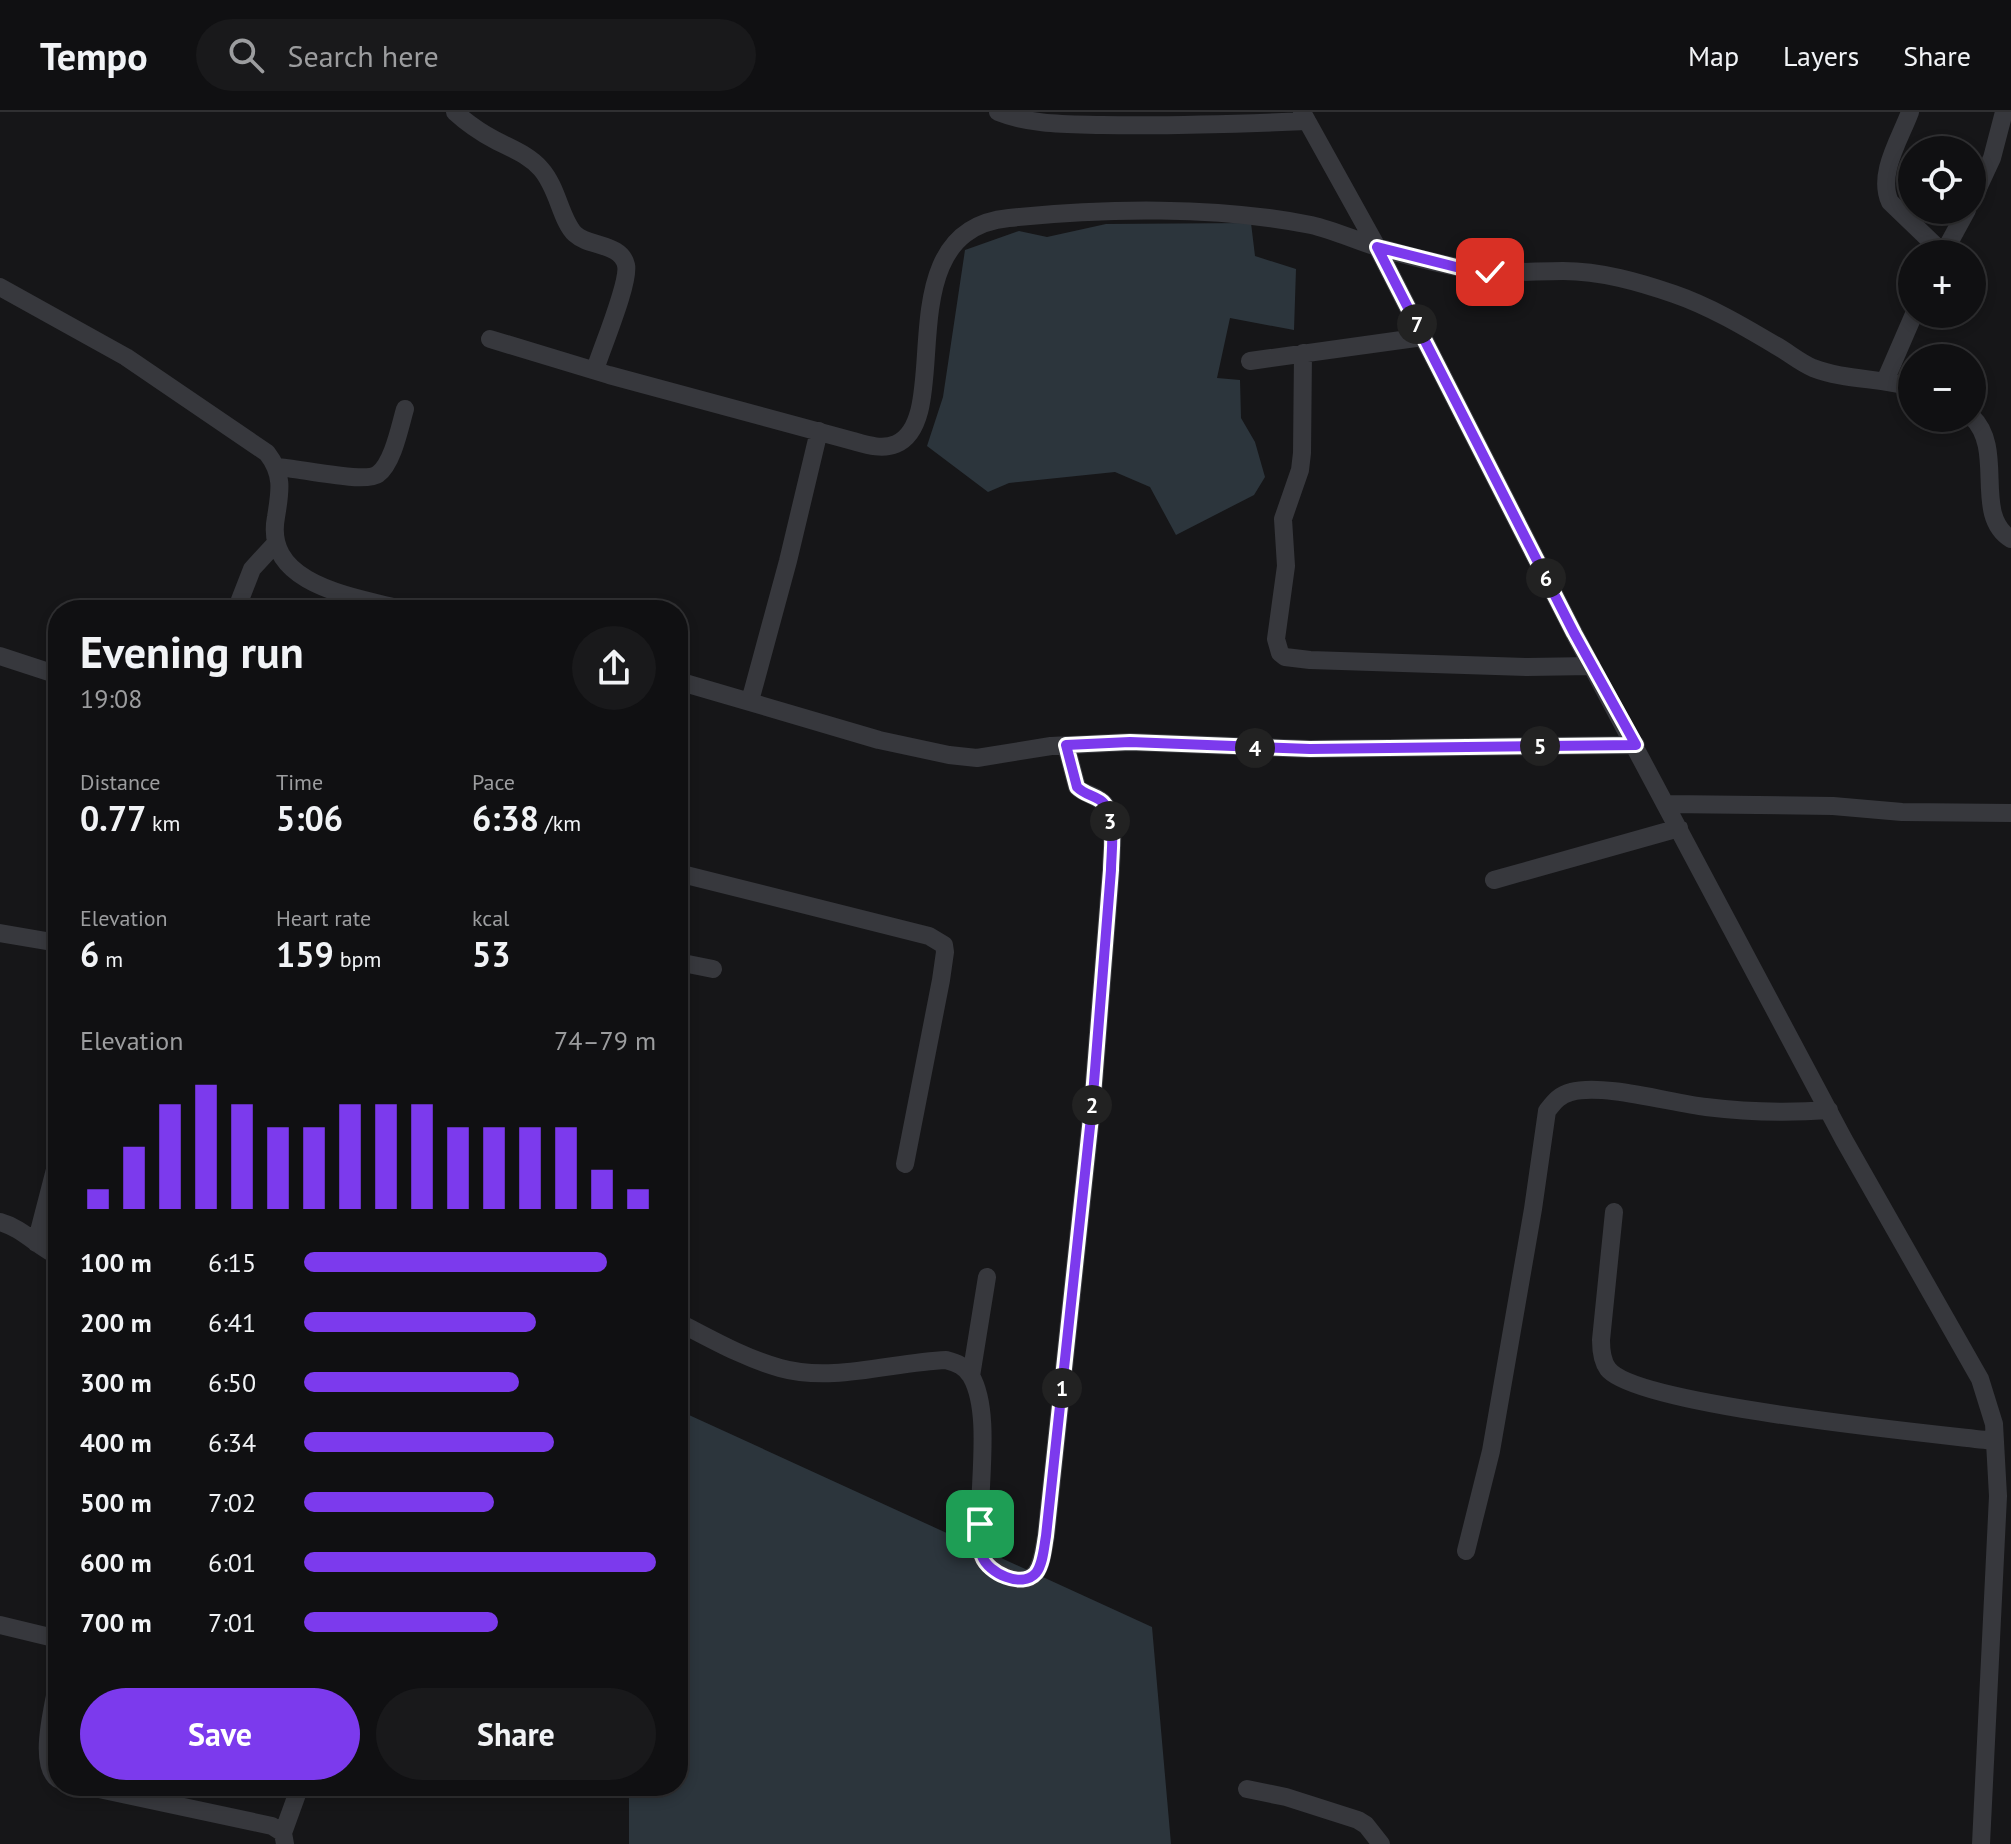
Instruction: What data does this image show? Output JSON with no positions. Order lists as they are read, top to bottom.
{
  "page": {
    "header": "Tempo",
    "search": "Search here",
    "nav": ["Map", "Layers", "Share"],
    "map_buttons": ["+", "−"],
    "pins": [
      "7",
      "6",
      "5",
      "4",
      "3",
      "2",
      "1"
    ],
    "heading": ["Evening run", "19:08"],
    "stats": [
      ["Distance", "0.77 km"],
      ["Time", "5:06"],
      ["Pace", "6:38 /km"],
      ["Elevation", "6 m"],
      ["Heart rate", "159 bpm"],
      ["kcal", "53"]
    ],
    "chart": ["Elevation", "74–79 m"],
    "list": [
      {
        "name": "100 m",
        "note": "6:15"
      },
      {
        "name": "200 m",
        "note": "6:41"
      },
      {
        "name": "300 m",
        "note": "6:50"
      },
      {
        "name": "400 m",
        "note": "6:34"
      },
      {
        "name": "500 m",
        "note": "7:02"
      },
      {
        "name": "600 m",
        "note": "6:01"
      },
      {
        "name": "700 m",
        "note": "7:01"
      }
    ],
    "buttons": ["Save", "Share"]
  }
}
